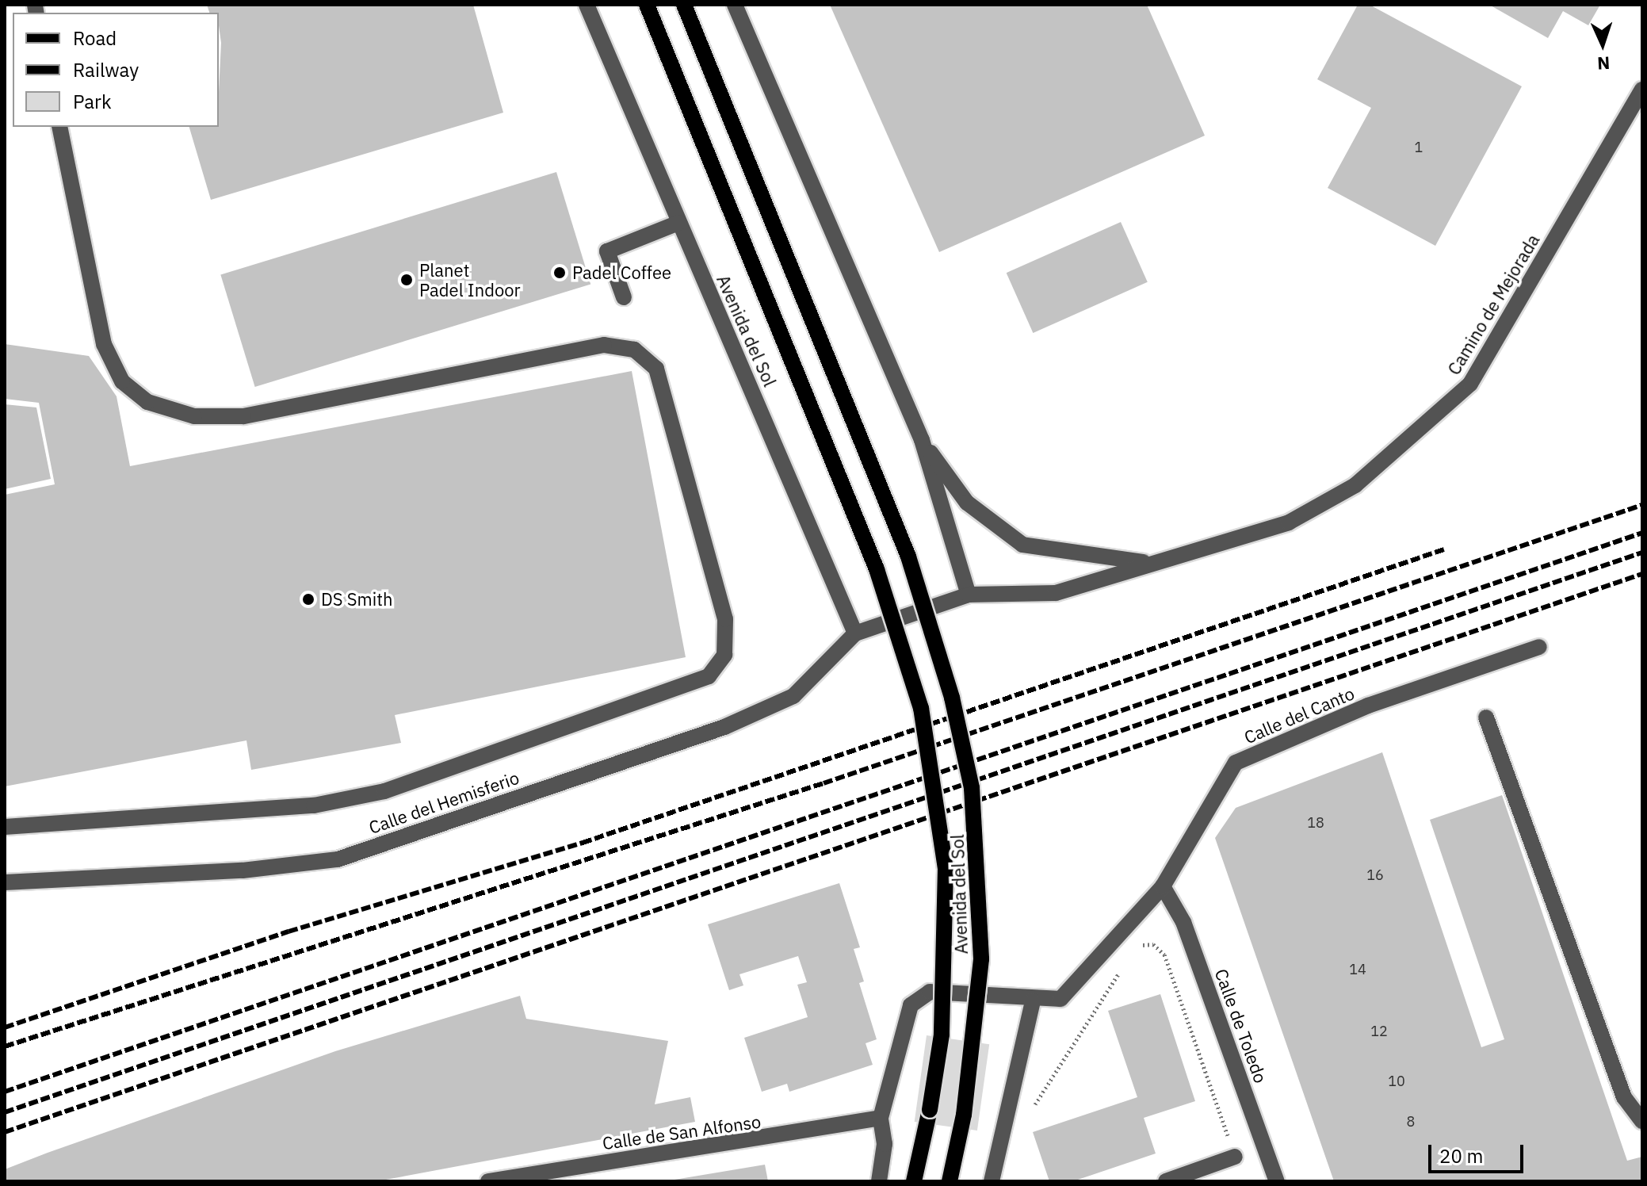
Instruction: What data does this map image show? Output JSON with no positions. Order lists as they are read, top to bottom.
{
  "streets": {
    "main road": ["Avenida del Sol"],
    "street": [
      "Camino de Mejorada",
      "Calle del Canto",
      "Calle del Hemisferio",
      "Calle de Toledo",
      "Calle de San Alfonso"
    ]
  },
  "crossings": [
    ["Avenida del Sol", "Calle del Hemisferio"],
    ["Calle del Canto", "Calle de Toledo"],
    ["Calle del Canto", "Calle de San Alfonso"]
  ],
  "places": ["Padel Coffee", "Planet Padel Indoor", "DS Smith"],
  "house_numbers": [
    "1",
    "18",
    "16",
    "14",
    "12",
    "10",
    "8"
  ],
  "legend": ["Road", "Railway", "Park"],
  "scale_bar": "20 m",
  "north": "bottom"
}
